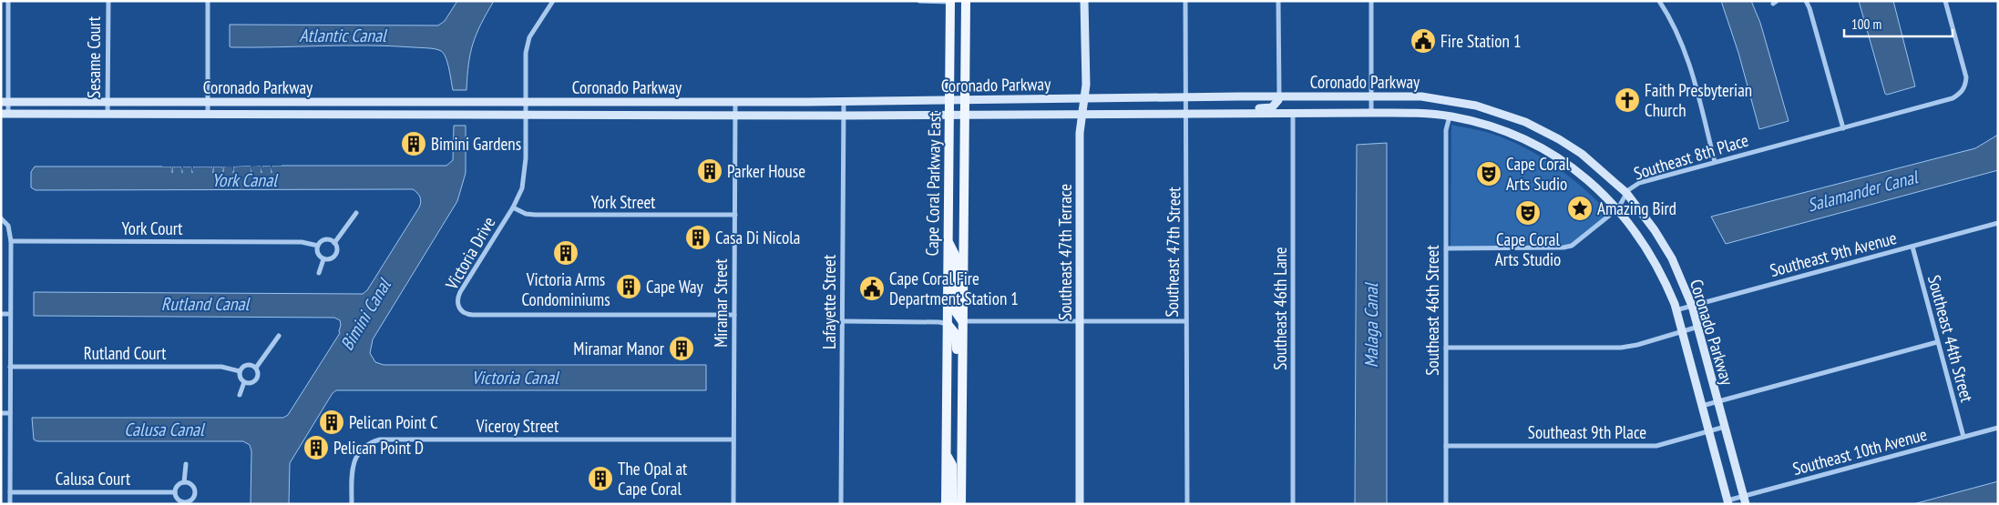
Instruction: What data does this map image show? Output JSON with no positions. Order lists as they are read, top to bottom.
{
  "streets": {
    "main road": ["Cape Coral Parkway East"],
    "street": [
      "Sesame Court",
      "Coronado Parkway",
      "Southeast 8th Place",
      "York Street",
      "York Court",
      "Southeast 47th Terrace",
      "Southeast 47th Street",
      "Victoria Drive",
      "Southeast 9th Avenue",
      "Lafayette Street",
      "Miramar Street",
      "Southeast 46th Lane",
      "Southeast 46th Street",
      "Southeast 44th Street",
      "Rutland Court",
      "Viceroy Street",
      "Southeast 9th Place",
      "Southeast 10th Avenue",
      "Calusa Court"
    ]
  },
  "crossings": [
    ["Sesame Court", "Coronado Parkway"],
    ["Coronado Parkway", "Southeast 8th Place"],
    ["Coronado Parkway", "Cape Coral Parkway East"],
    ["Coronado Parkway", "Southeast 47th Terrace"],
    ["Coronado Parkway", "Southeast 47th Street"],
    ["Coronado Parkway", "Victoria Drive"],
    ["Coronado Parkway", "Southeast 9th Avenue"],
    ["Coronado Parkway", "Lafayette Street"],
    ["Coronado Parkway", "Miramar Street"],
    ["Coronado Parkway", "Southeast 46th Lane"],
    ["Coronado Parkway", "Southeast 46th Street"],
    ["Coronado Parkway", "Southeast 9th Place"],
    ["Coronado Parkway", "Southeast 10th Avenue"],
    ["Southeast 8th Place", "Southeast 46th Street"],
    ["York Street", "Victoria Drive"],
    ["York Street", "Miramar Street"],
    ["Victoria Drive", "Miramar Street"],
    ["Southeast 9th Avenue", "Southeast 44th Street"],
    ["Miramar Street", "Viceroy Street"],
    ["Southeast 46th Street", "Southeast 9th Place"],
    ["Southeast 44th Street", "Southeast 10th Avenue"]
  ],
  "water": [
    "Atlantic Canal",
    "York Canal",
    "Salamander Canal",
    "Rutland Canal",
    "Bimini Canal",
    "Malaga Canal",
    "Victoria Canal",
    "Calusa Canal"
  ],
  "places": {
    "public building": ["Fire Station 1", "Cape Coral Fire Department Station 1"],
    "church": ["Faith Presbyterian Church"],
    "building": [
      "Bimini Gardens",
      "Parker House",
      "Casa Di Nicola",
      "Victoria Arms Condominiums",
      "Cape Way",
      "Miramar Manor",
      "Pelican Point C",
      "Pelican Point D",
      "The Opal at Cape Coral"
    ],
    "theatre": ["Cape Coral Arts Sudio", "Cape Coral Arts Studio"],
    "place": ["Amazing Bird"]
  },
  "scale_bar": "100 m"
}
